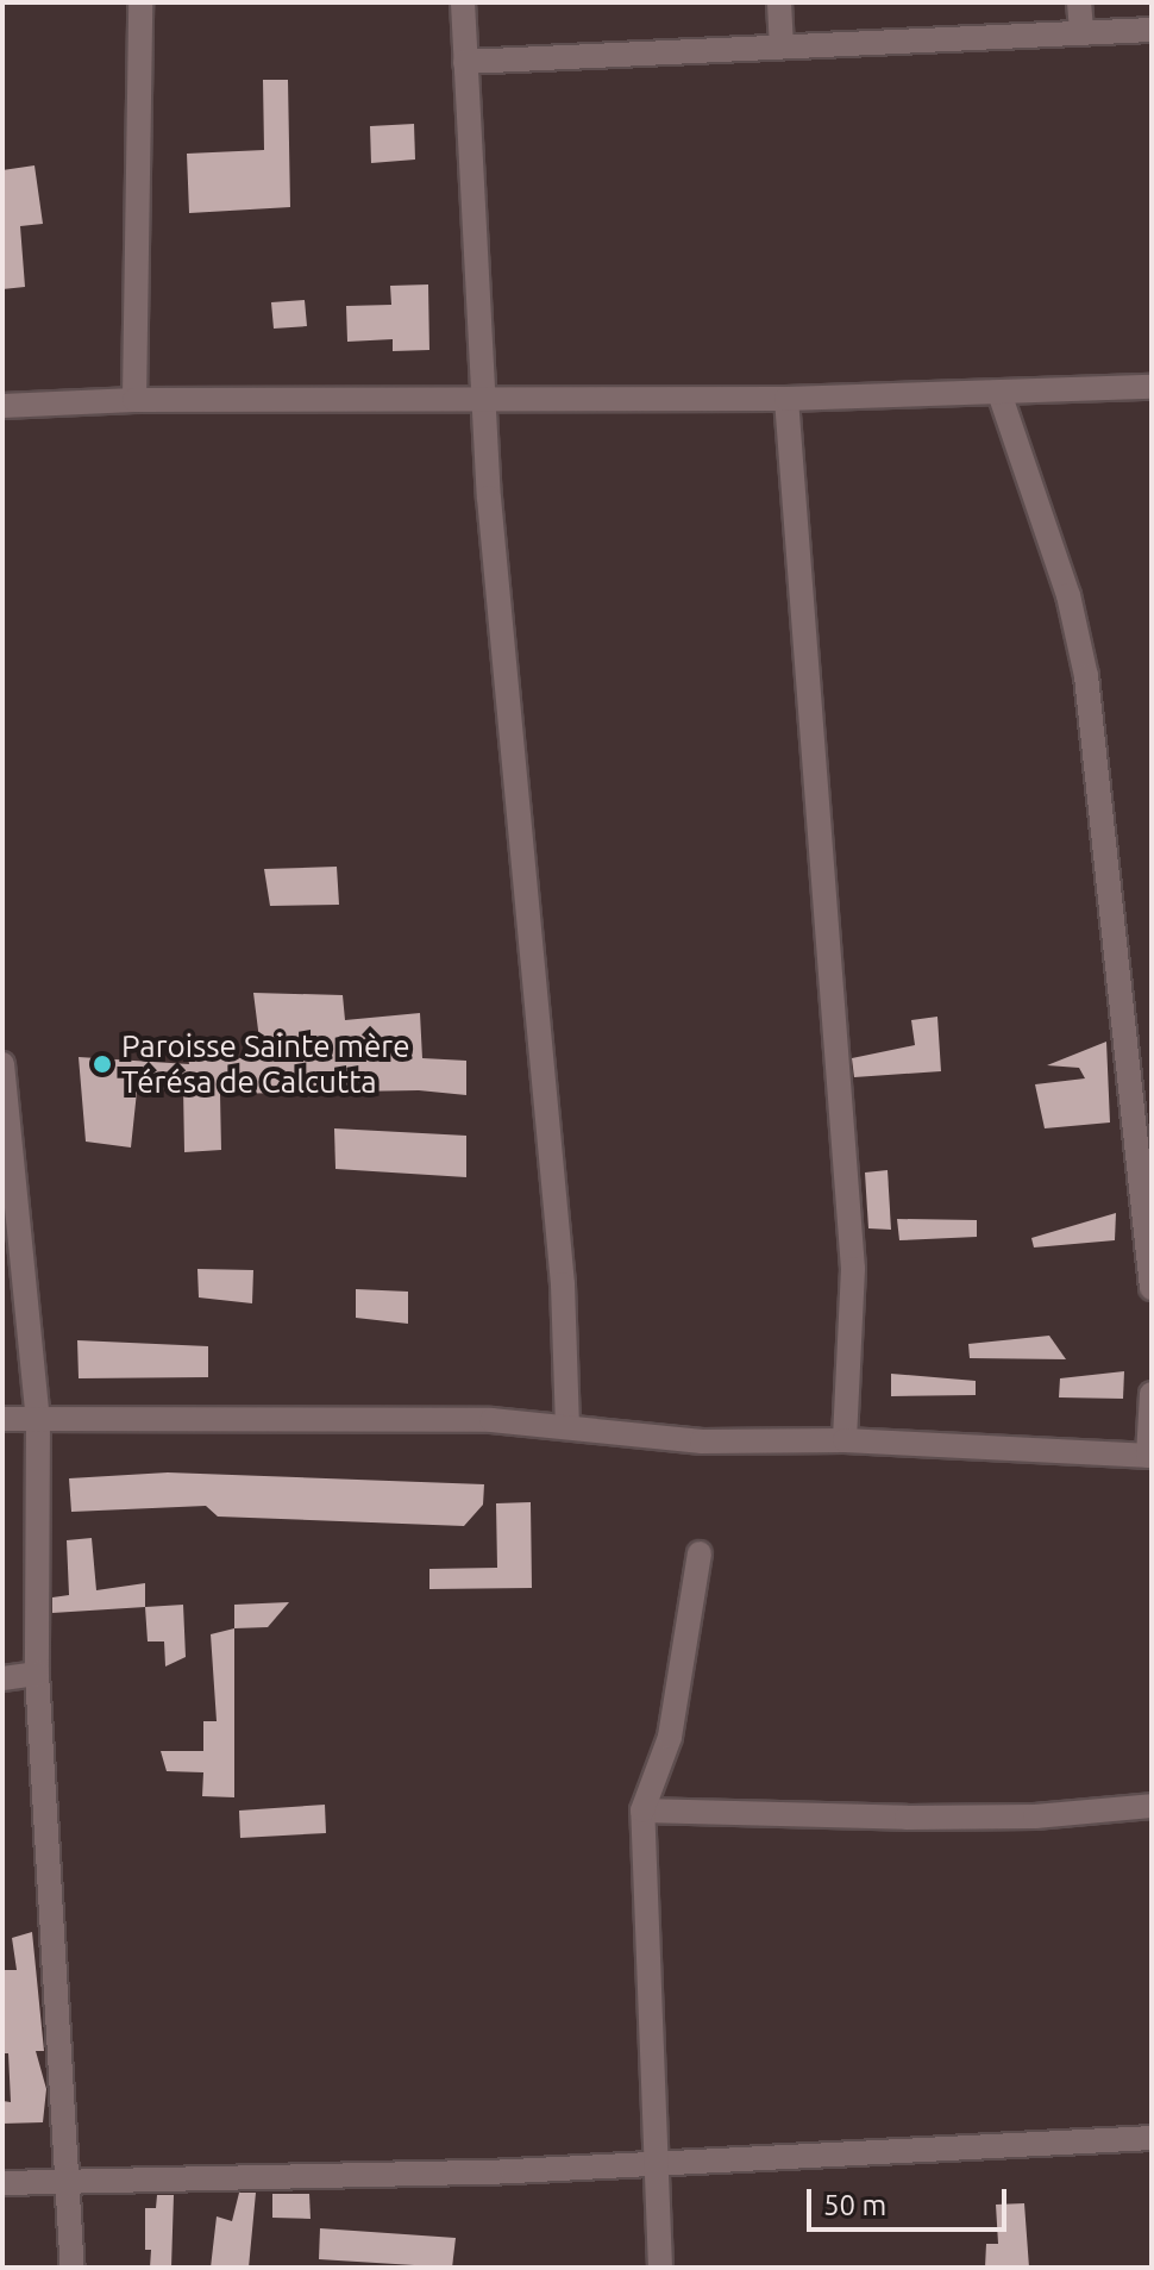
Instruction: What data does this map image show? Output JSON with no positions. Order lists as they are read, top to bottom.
{
  "places": ["Paroisse Sainte mère Térésa de Calcutta"],
  "scale_bar": "50 m"
}
